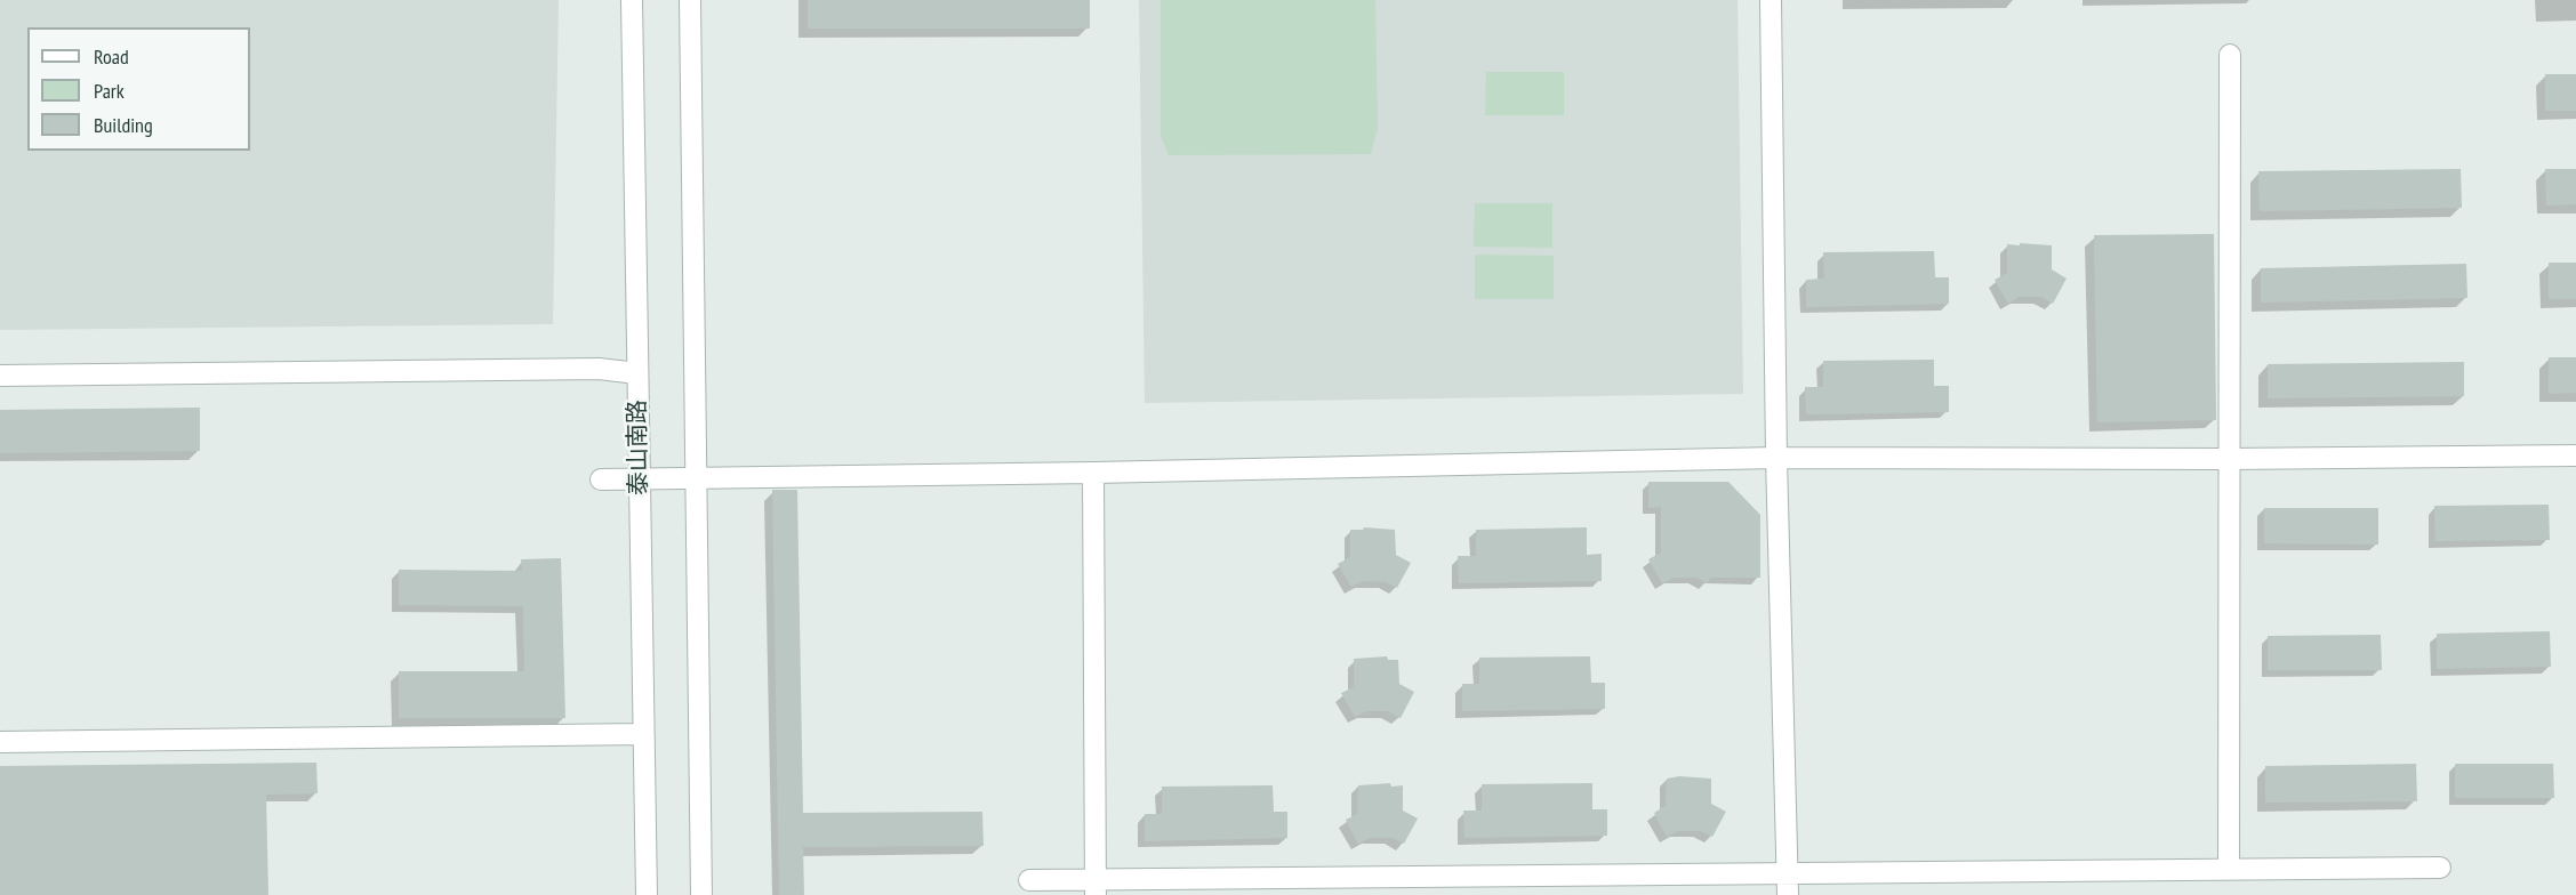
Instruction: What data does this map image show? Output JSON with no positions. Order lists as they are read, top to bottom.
{
  "streets": {
    "street": ["泰山南路"]
  },
  "legend": ["Road", "Park", "Building"]
}
